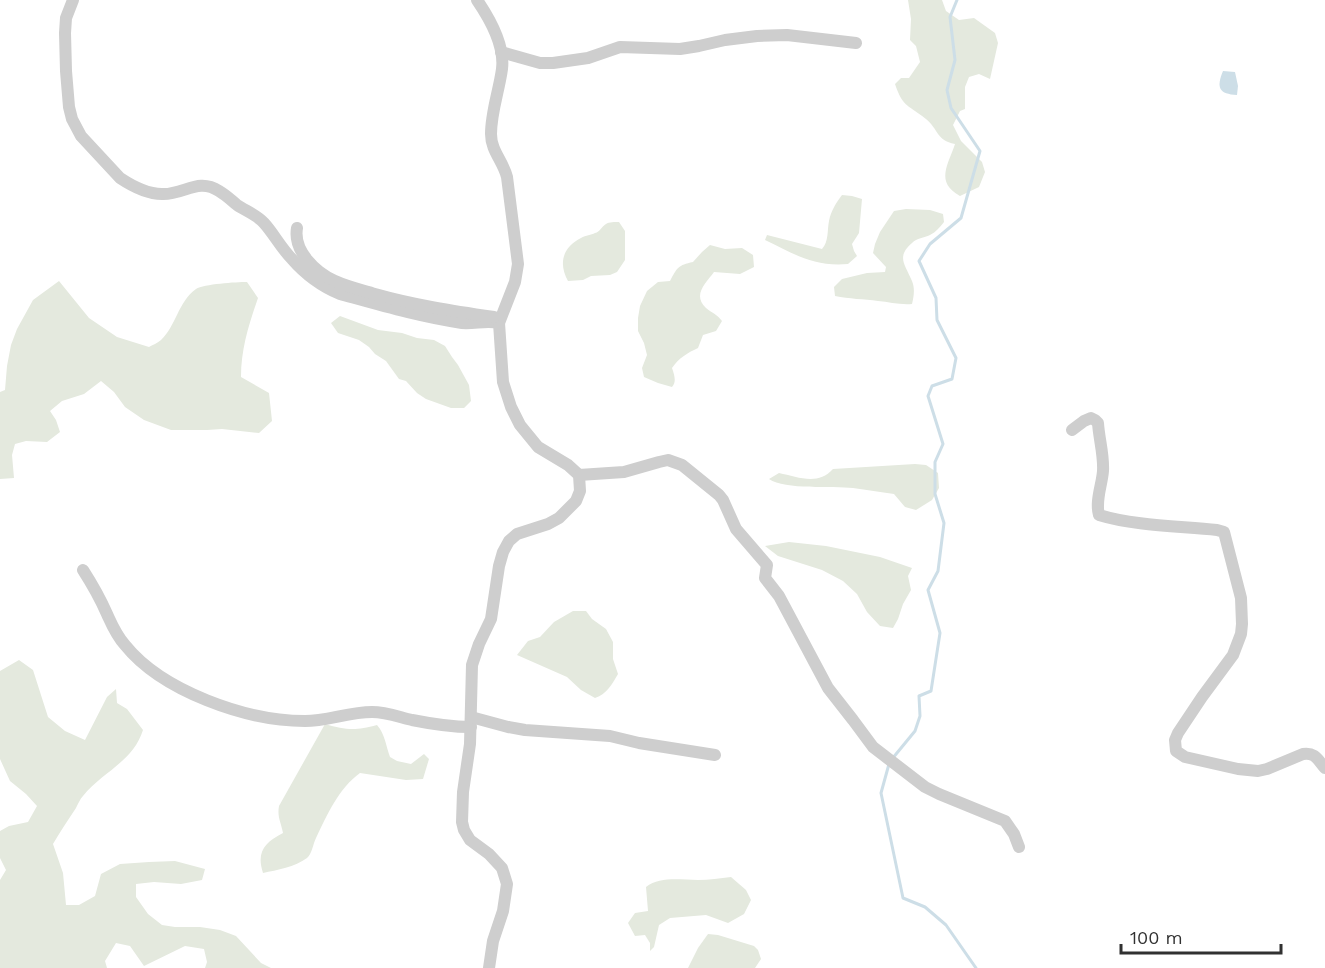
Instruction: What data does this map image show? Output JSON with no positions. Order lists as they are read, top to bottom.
{
  "scale_bar": "100 m"
}
